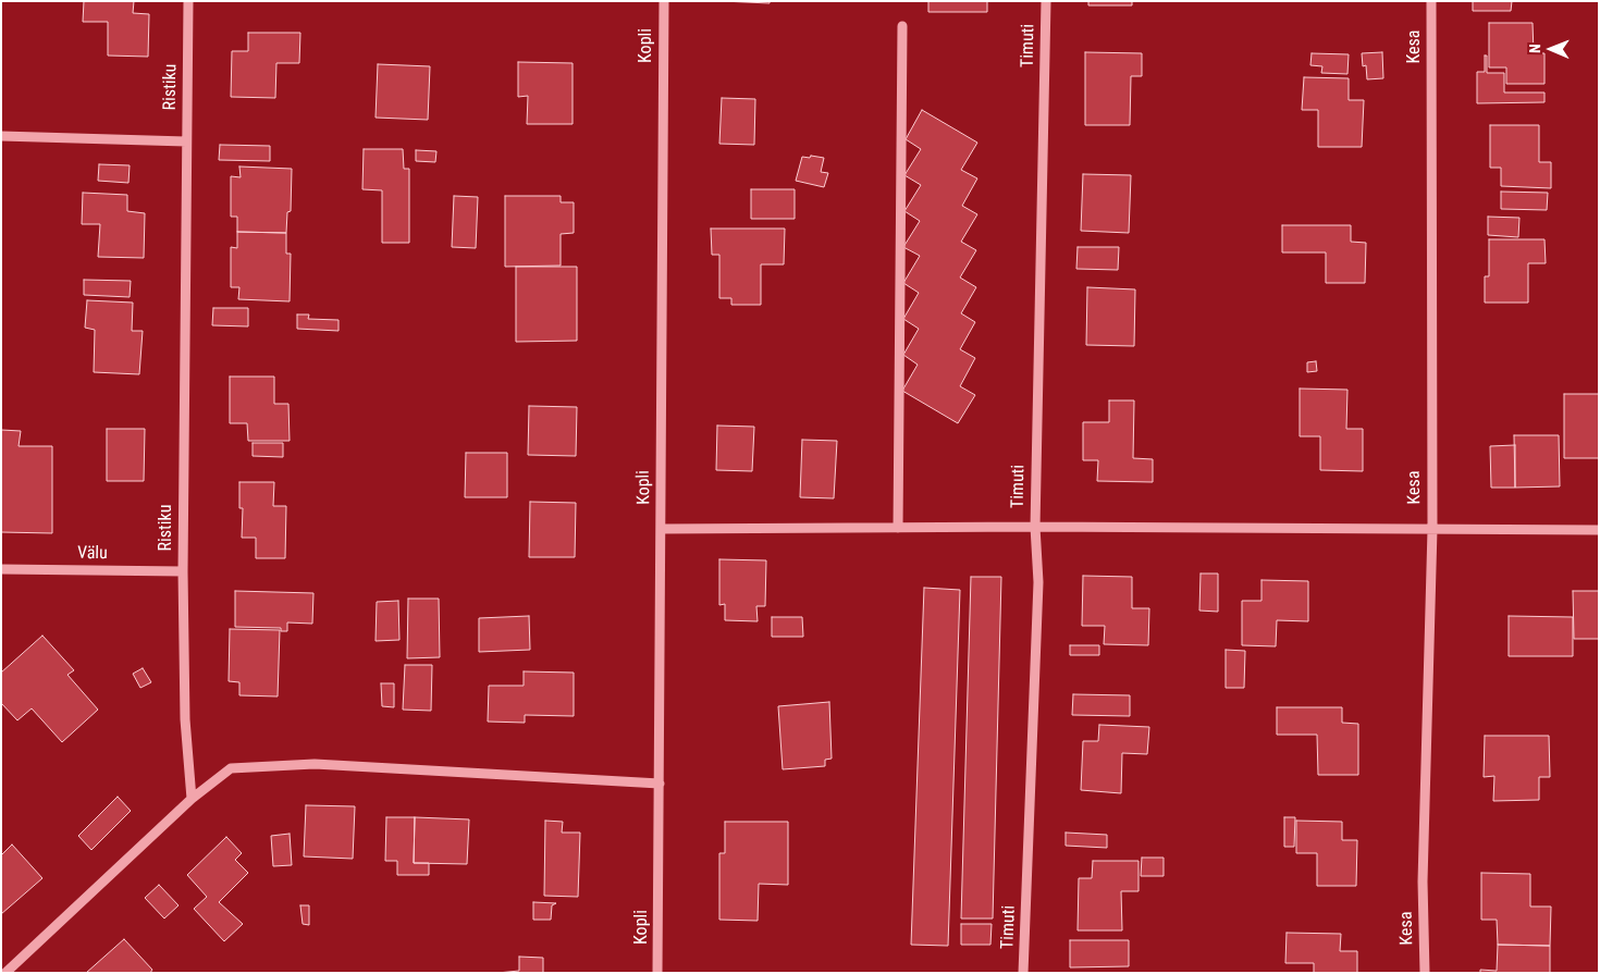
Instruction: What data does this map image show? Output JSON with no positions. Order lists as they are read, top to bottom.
{
  "streets": {
    "street": [
      "Kopli",
      "Timuti",
      "Kesa",
      "Ristiku",
      "Välu"
    ]
  },
  "crossings": [
    ["Ristiku", "Välu"]
  ],
  "north": "left"
}
